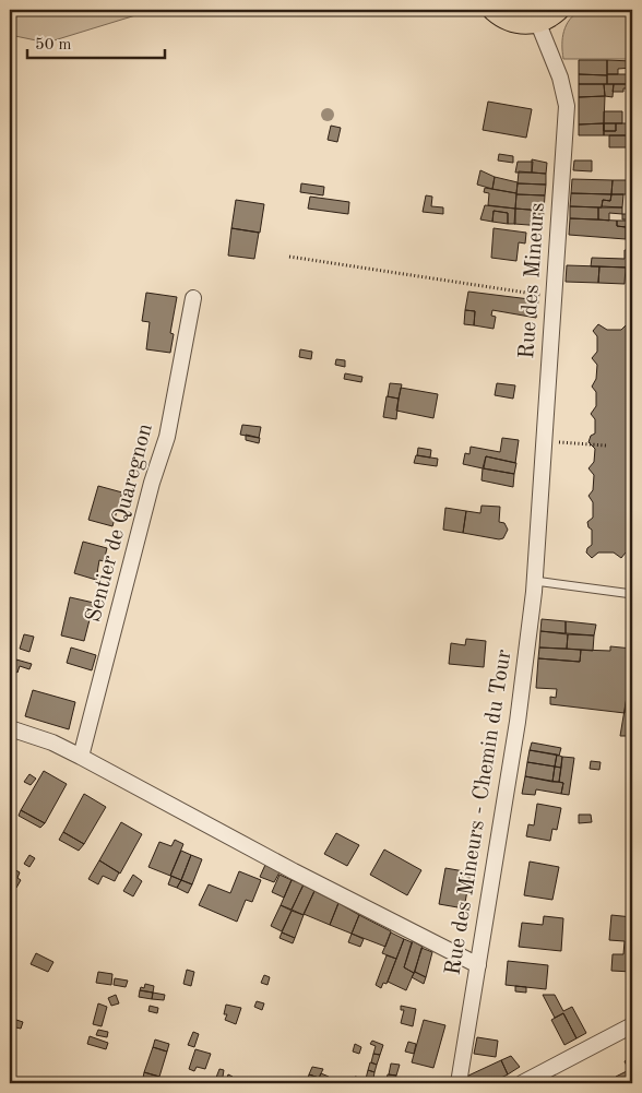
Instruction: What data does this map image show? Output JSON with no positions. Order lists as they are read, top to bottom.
{
  "streets": {
    "street": ["Rue des Mineurs", "Sentier de Quaregnon", "Rue des Mineurs - Chemin du Tour"]
  },
  "crossings": [
    ["Rue des Mineurs", "Rue des Mineurs - Chemin du Tour"]
  ],
  "scale_bar": "50 m"
}
